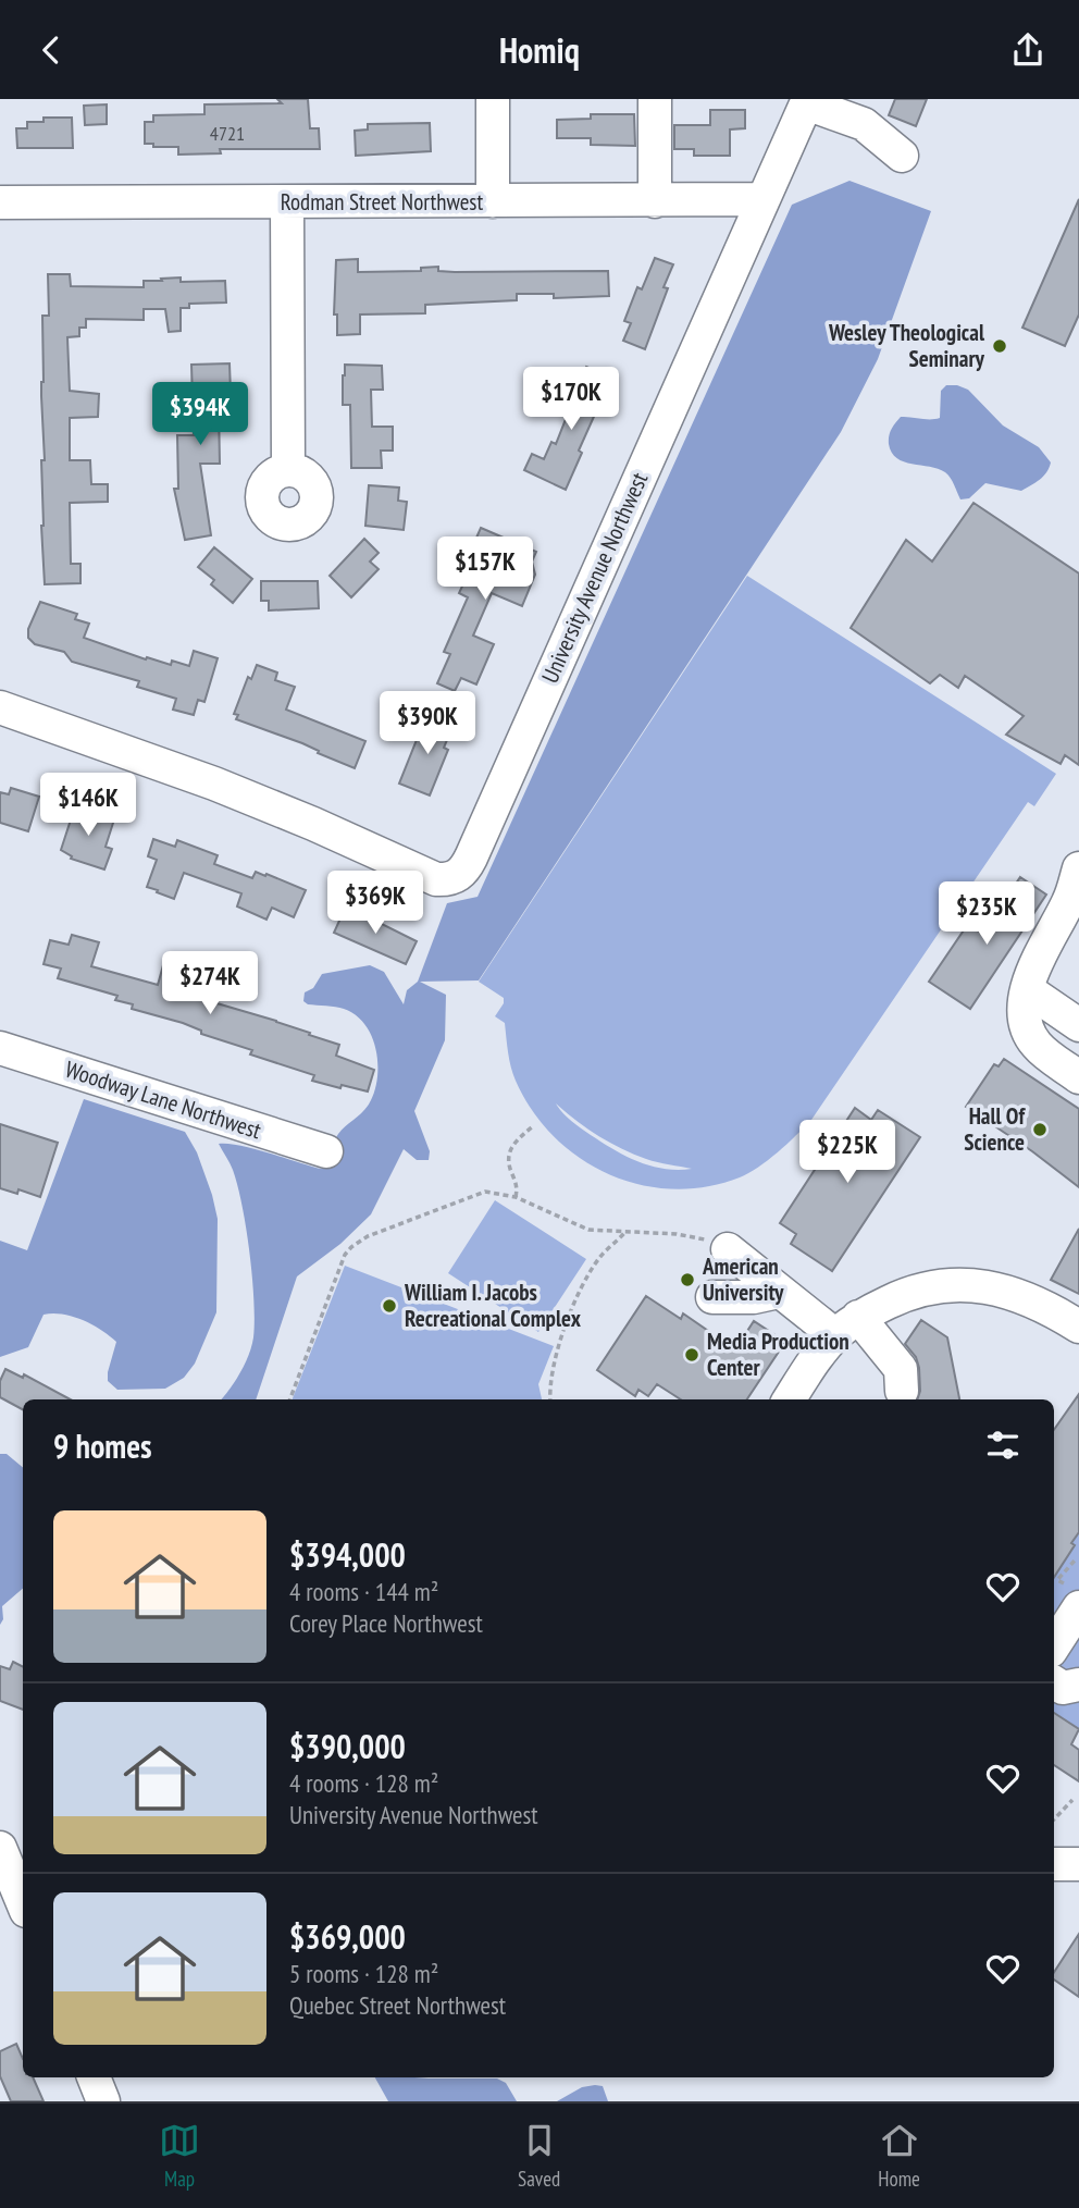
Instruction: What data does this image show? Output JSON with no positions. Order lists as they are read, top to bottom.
{
  "streets": {
    "street": ["Rodman Street Northwest", "University Avenue Northwest", "Woodway Lane Northwest"]
  },
  "crossings": [
    ["Rodman Street Northwest", "University Avenue Northwest"]
  ],
  "places": [
    "Wesley Theological Seminary",
    "Hall Of Science",
    "American University",
    "William I. Jacobs Recreational Complex",
    "Media Production Center"
  ],
  "house_numbers": ["4721"],
  "page": {
    "header": "Homiq",
    "price": [
      "$170K",
      "$394K",
      "$157K",
      "$390K",
      "$146K",
      "$369K",
      "$235K",
      "$274K",
      "$225K"
    ],
    "heading": "9 homes",
    "list": [
      {
        "name": "$394,000",
        "note": "4 rooms · 144 m² · Corey Place Northwest"
      },
      {
        "name": "$390,000",
        "note": "4 rooms · 128 m² · University Avenue Northwest"
      },
      {
        "name": "$369,000",
        "note": "5 rooms · 128 m² · Quebec Street Northwest"
      }
    ],
    "tabs": ["Map", "Saved", "Home"]
  }
}
